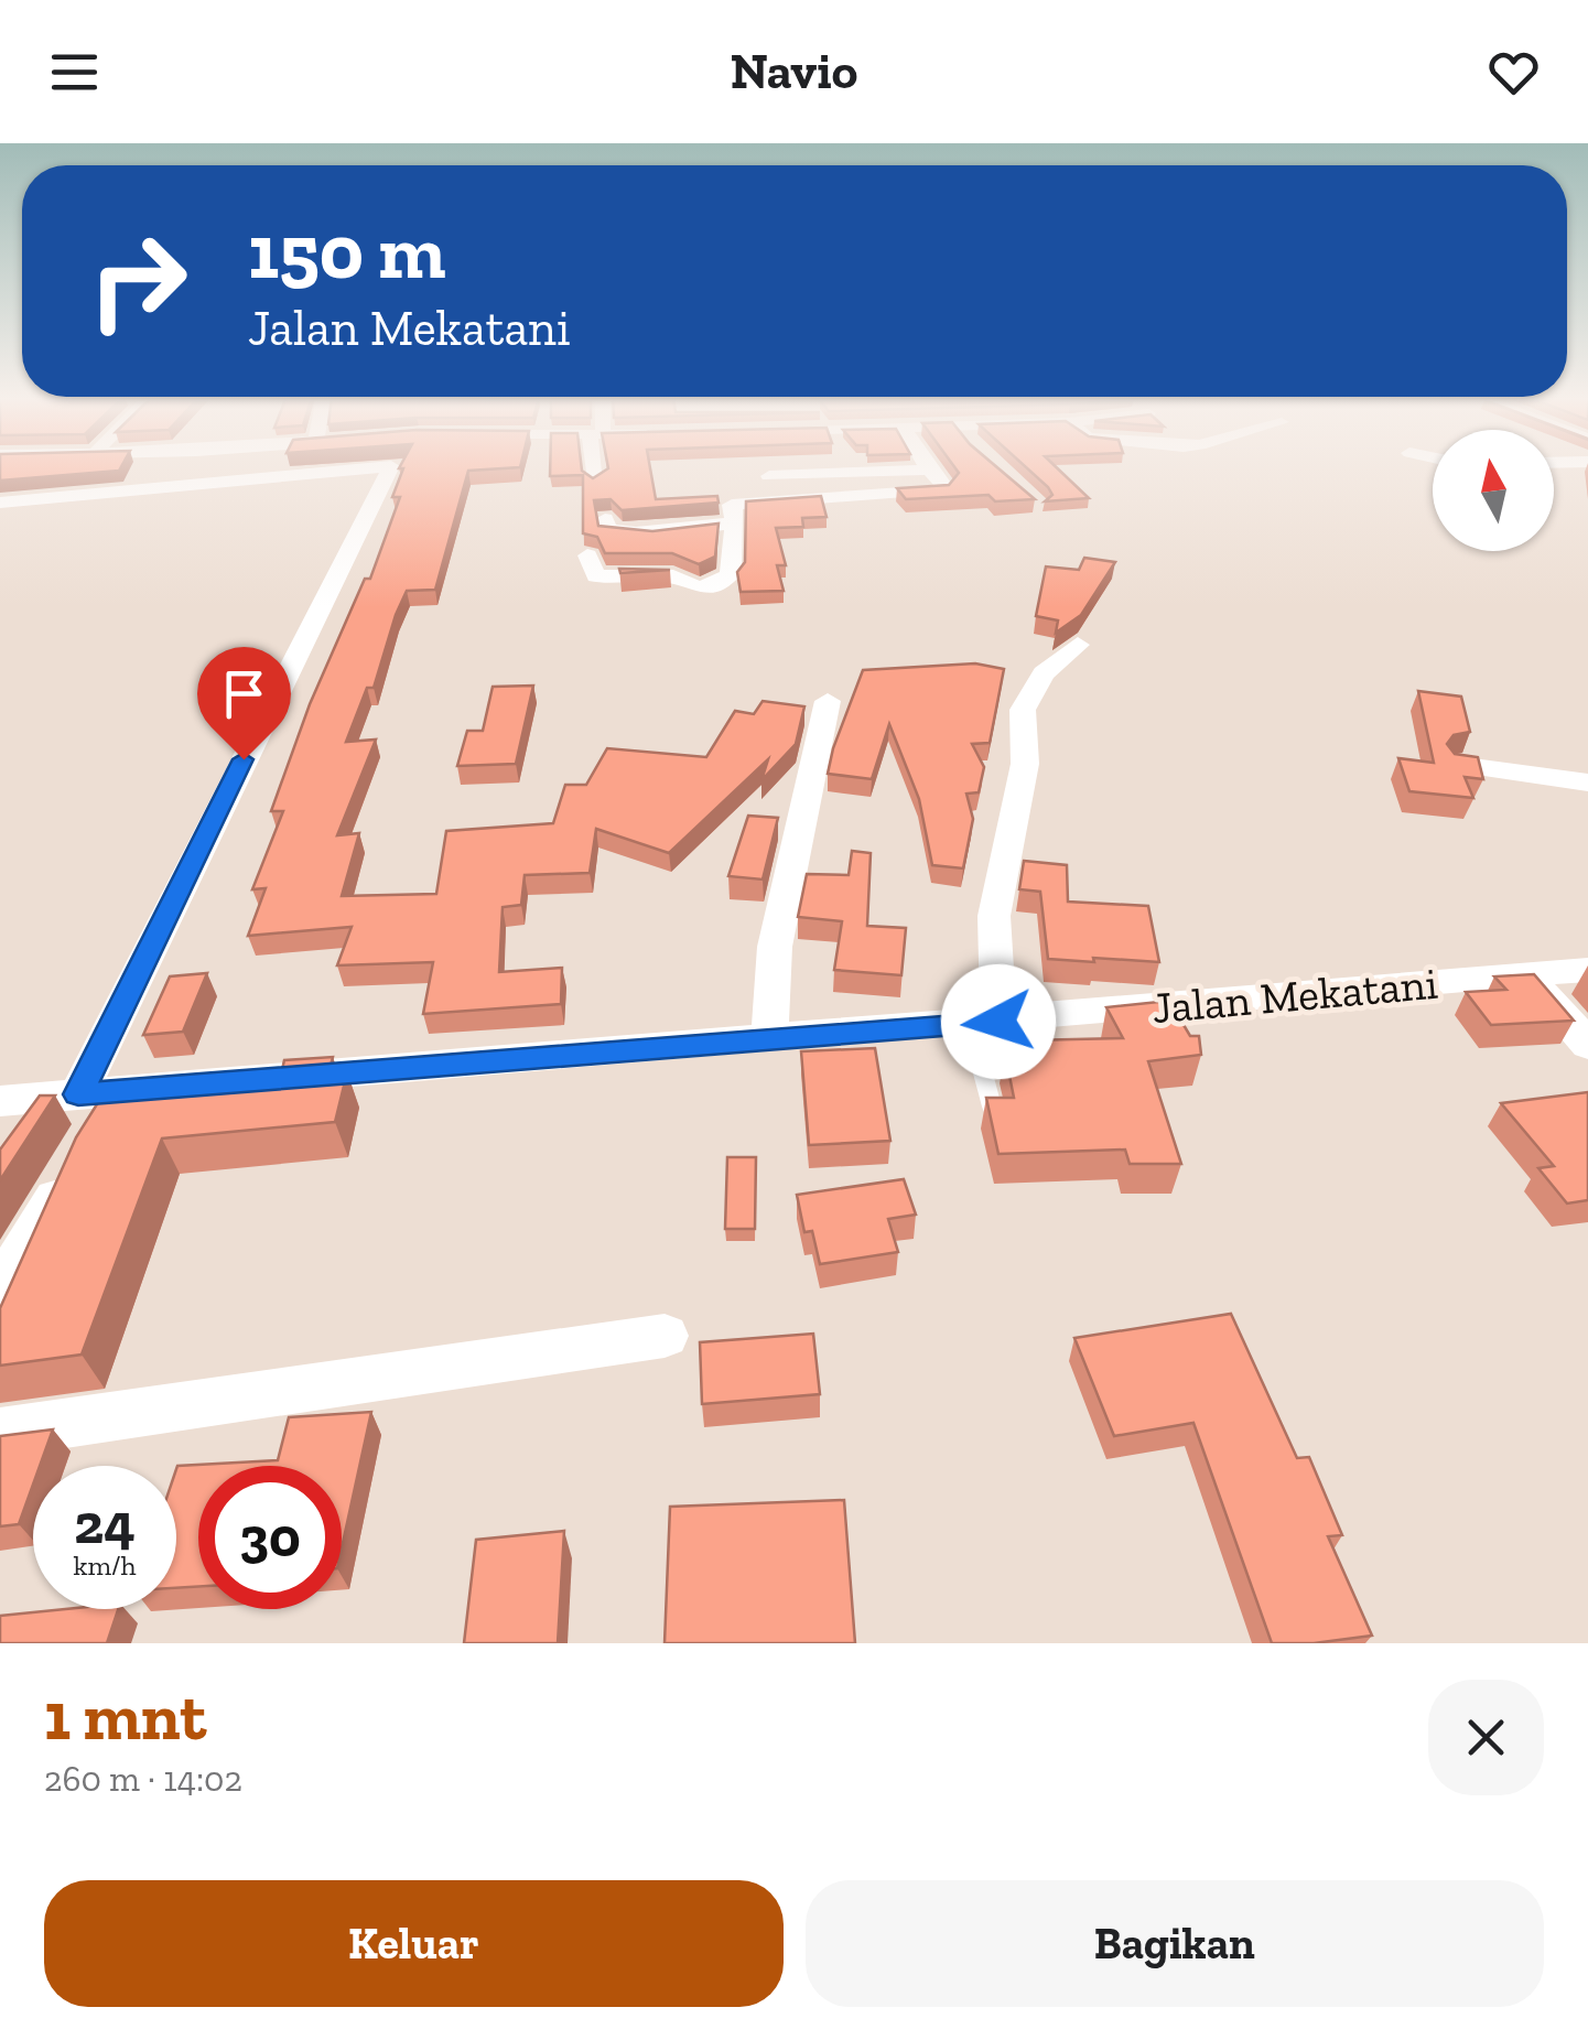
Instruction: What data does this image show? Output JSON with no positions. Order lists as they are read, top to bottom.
{
  "streets": {
    "street": ["Jalan Mekatani"]
  },
  "north": "top",
  "page": {
    "header": "Navio",
    "turn": ["150 m", "Jalan Mekatani"],
    "speed": "24 km/h",
    "limit": "30",
    "heading": ["1 mnt", "260 m · 14:02"],
    "buttons": ["Keluar", "Bagikan"]
  }
}
